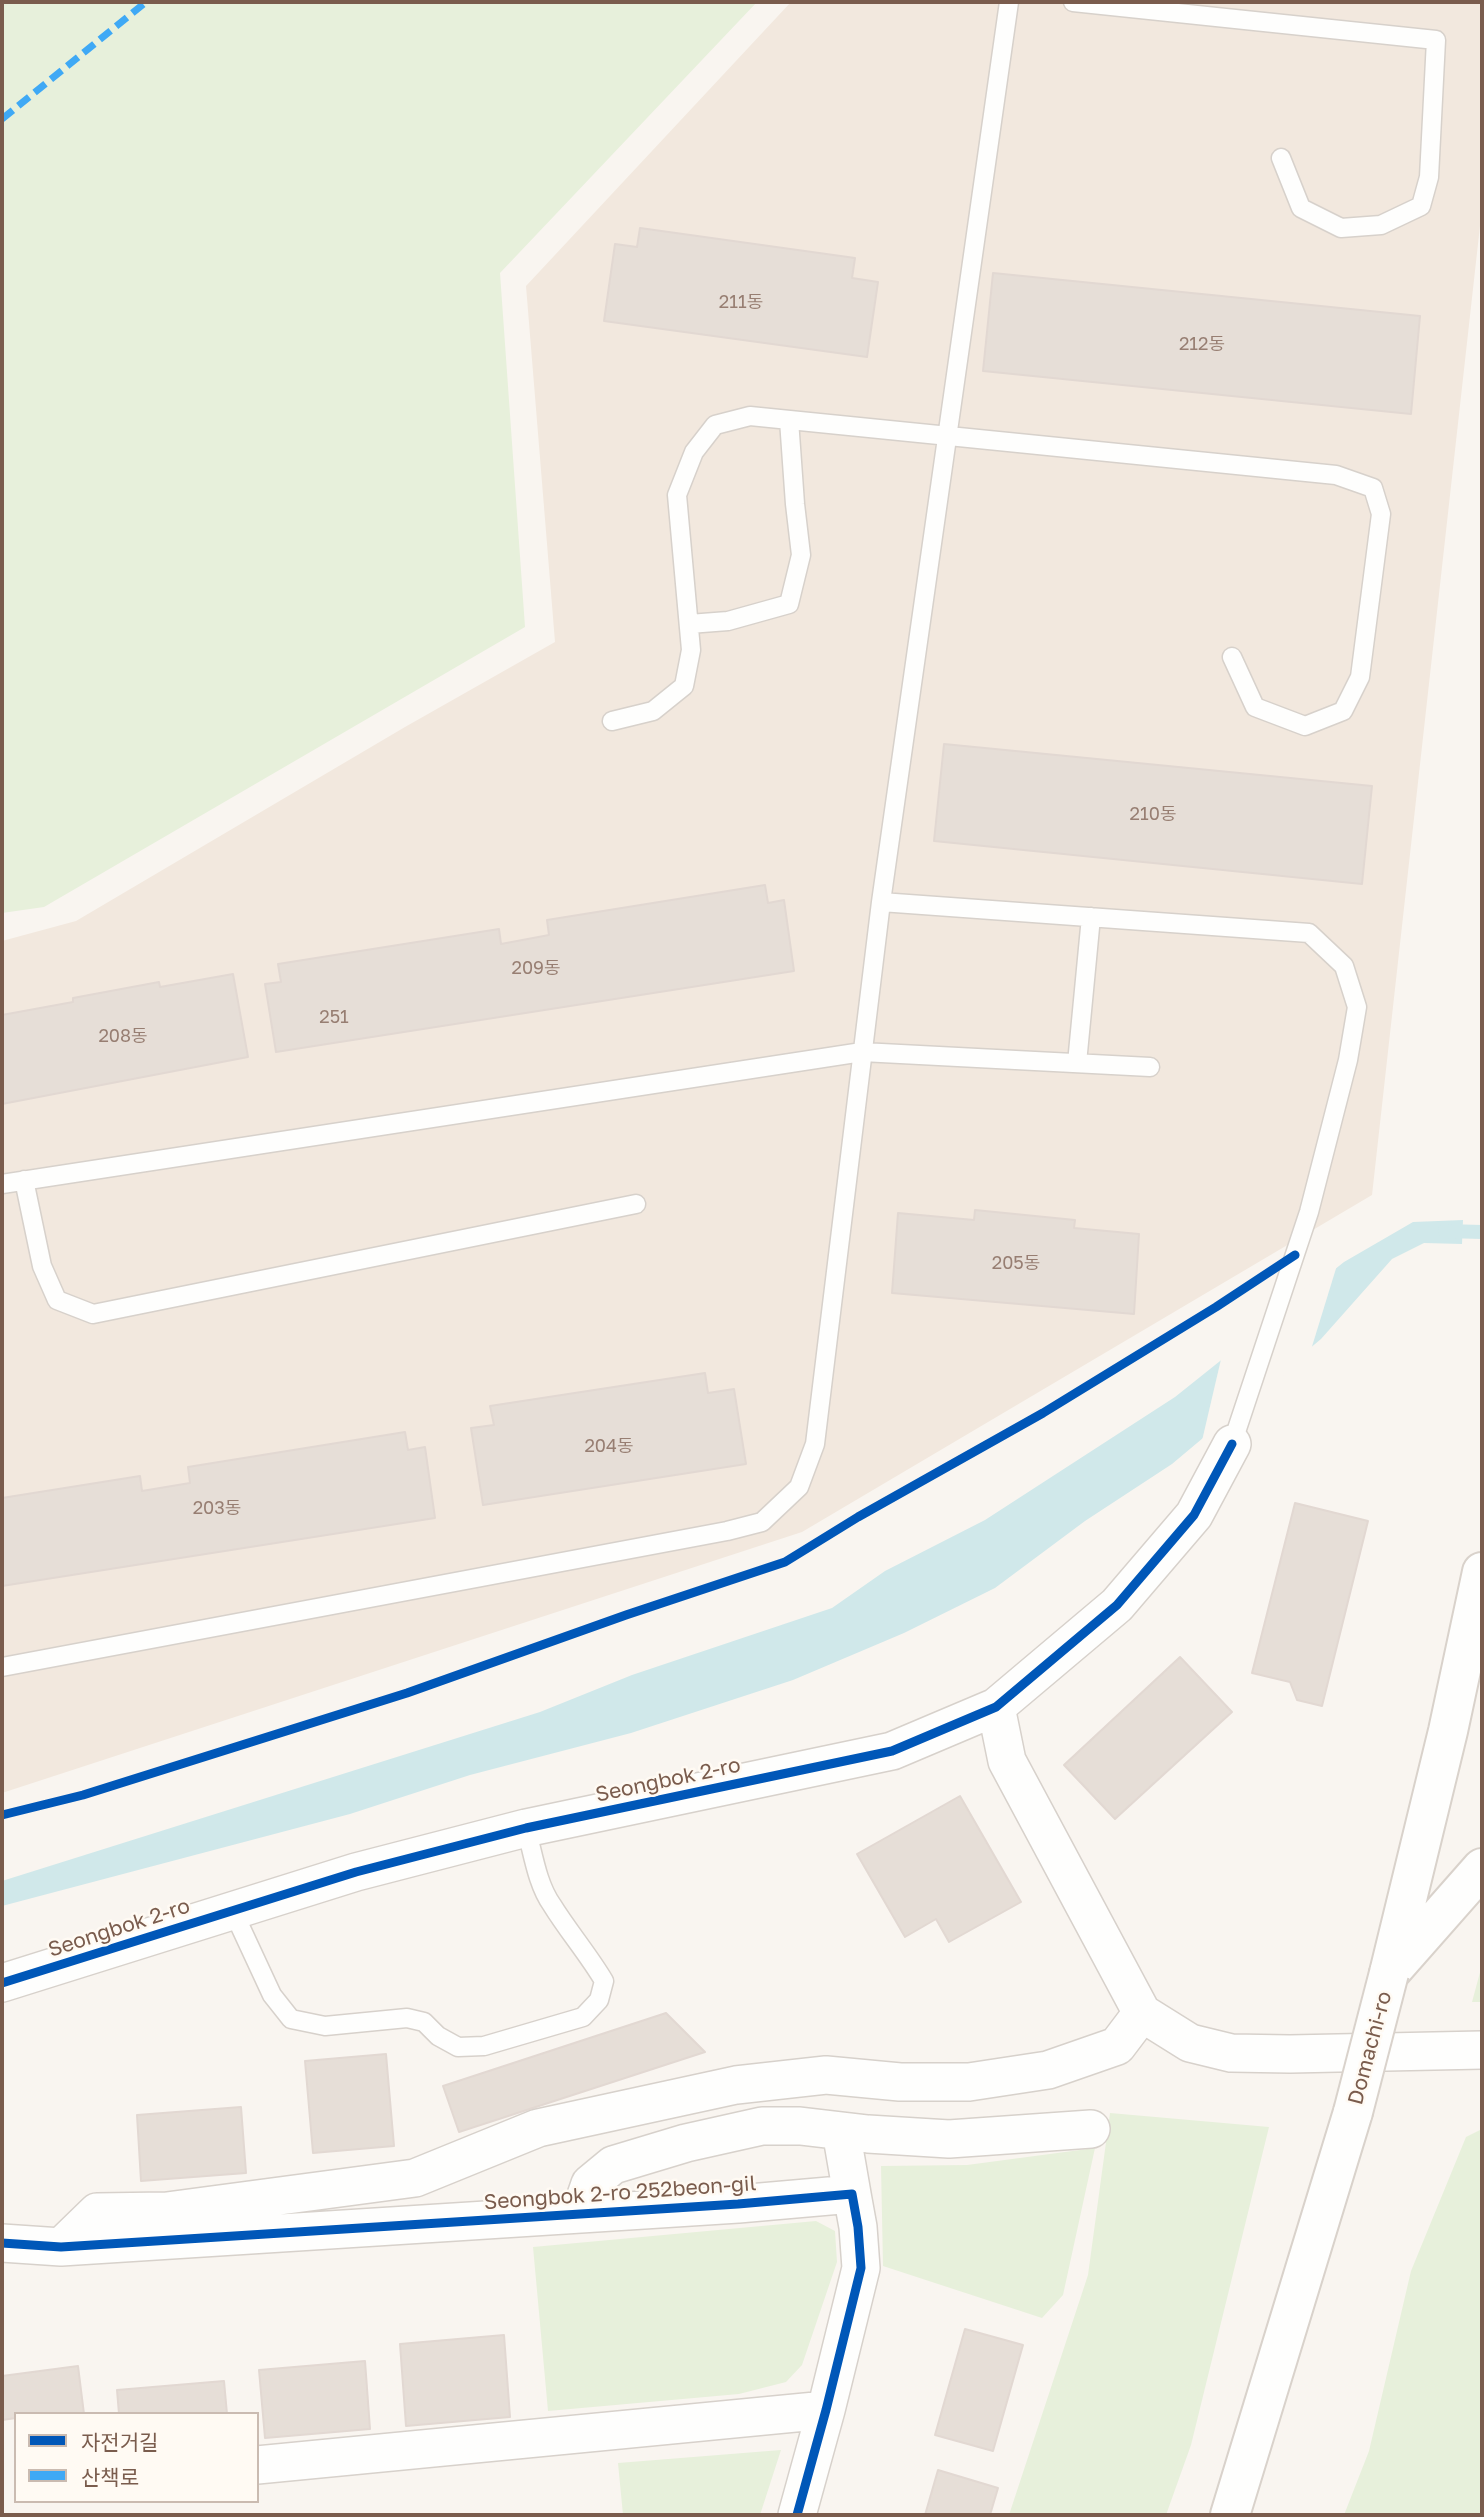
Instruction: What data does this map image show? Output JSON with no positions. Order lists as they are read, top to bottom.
{
  "streets": {
    "main road": ["Domachi-ro"],
    "street": ["Seongbok 2-ro", "Seongbok 2-ro 252beon-gil"]
  },
  "house_numbers": [
    "211동",
    "212동",
    "210동",
    "209동",
    "251",
    "208동",
    "205동",
    "204동",
    "203동"
  ],
  "legend": ["자전거길", "산책로"]
}
